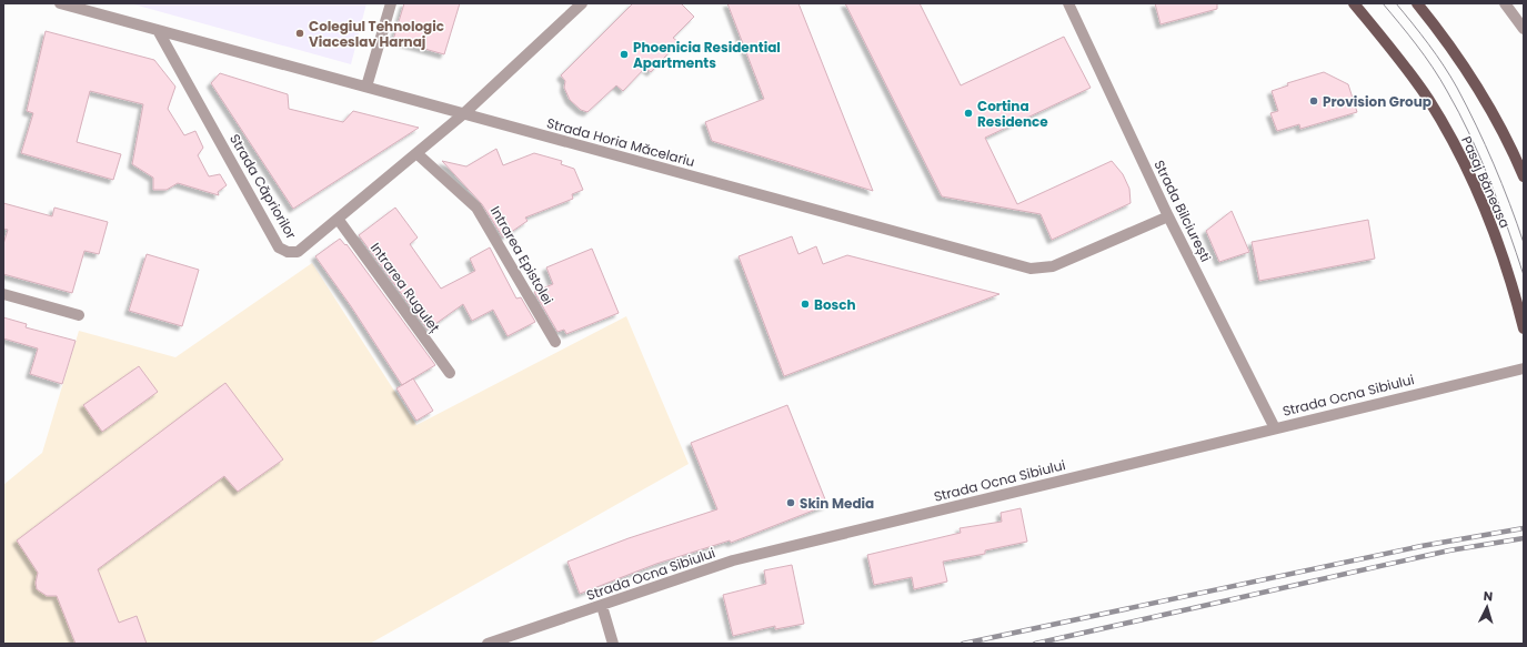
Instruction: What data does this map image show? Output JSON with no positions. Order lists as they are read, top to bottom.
{
  "streets": {
    "main road": ["Pasaj Băneasa"],
    "street": [
      "Strada Horia Măcelariu",
      "Strada Căpriorilor",
      "Strada Bilciurești",
      "Intrarea Epistolei",
      "Intrarea Ruguleț",
      "Strada Ocna Sibiului"
    ]
  },
  "crossings": [
    ["Strada Horia Măcelariu", "Strada Căpriorilor"],
    ["Strada Horia Măcelariu", "Strada Bilciurești"],
    ["Strada Căpriorilor", "Intrarea Epistolei"],
    ["Strada Căpriorilor", "Intrarea Ruguleț"],
    ["Strada Bilciurești", "Strada Ocna Sibiului"]
  ],
  "places": [
    "Colegiul Tehnologic Viaceslav Harnaj",
    "Phoenicia Residential Apartments",
    "Provision Group",
    "Cortina Residence",
    "Bosch",
    "Skin Media"
  ],
  "north": "top"
}
